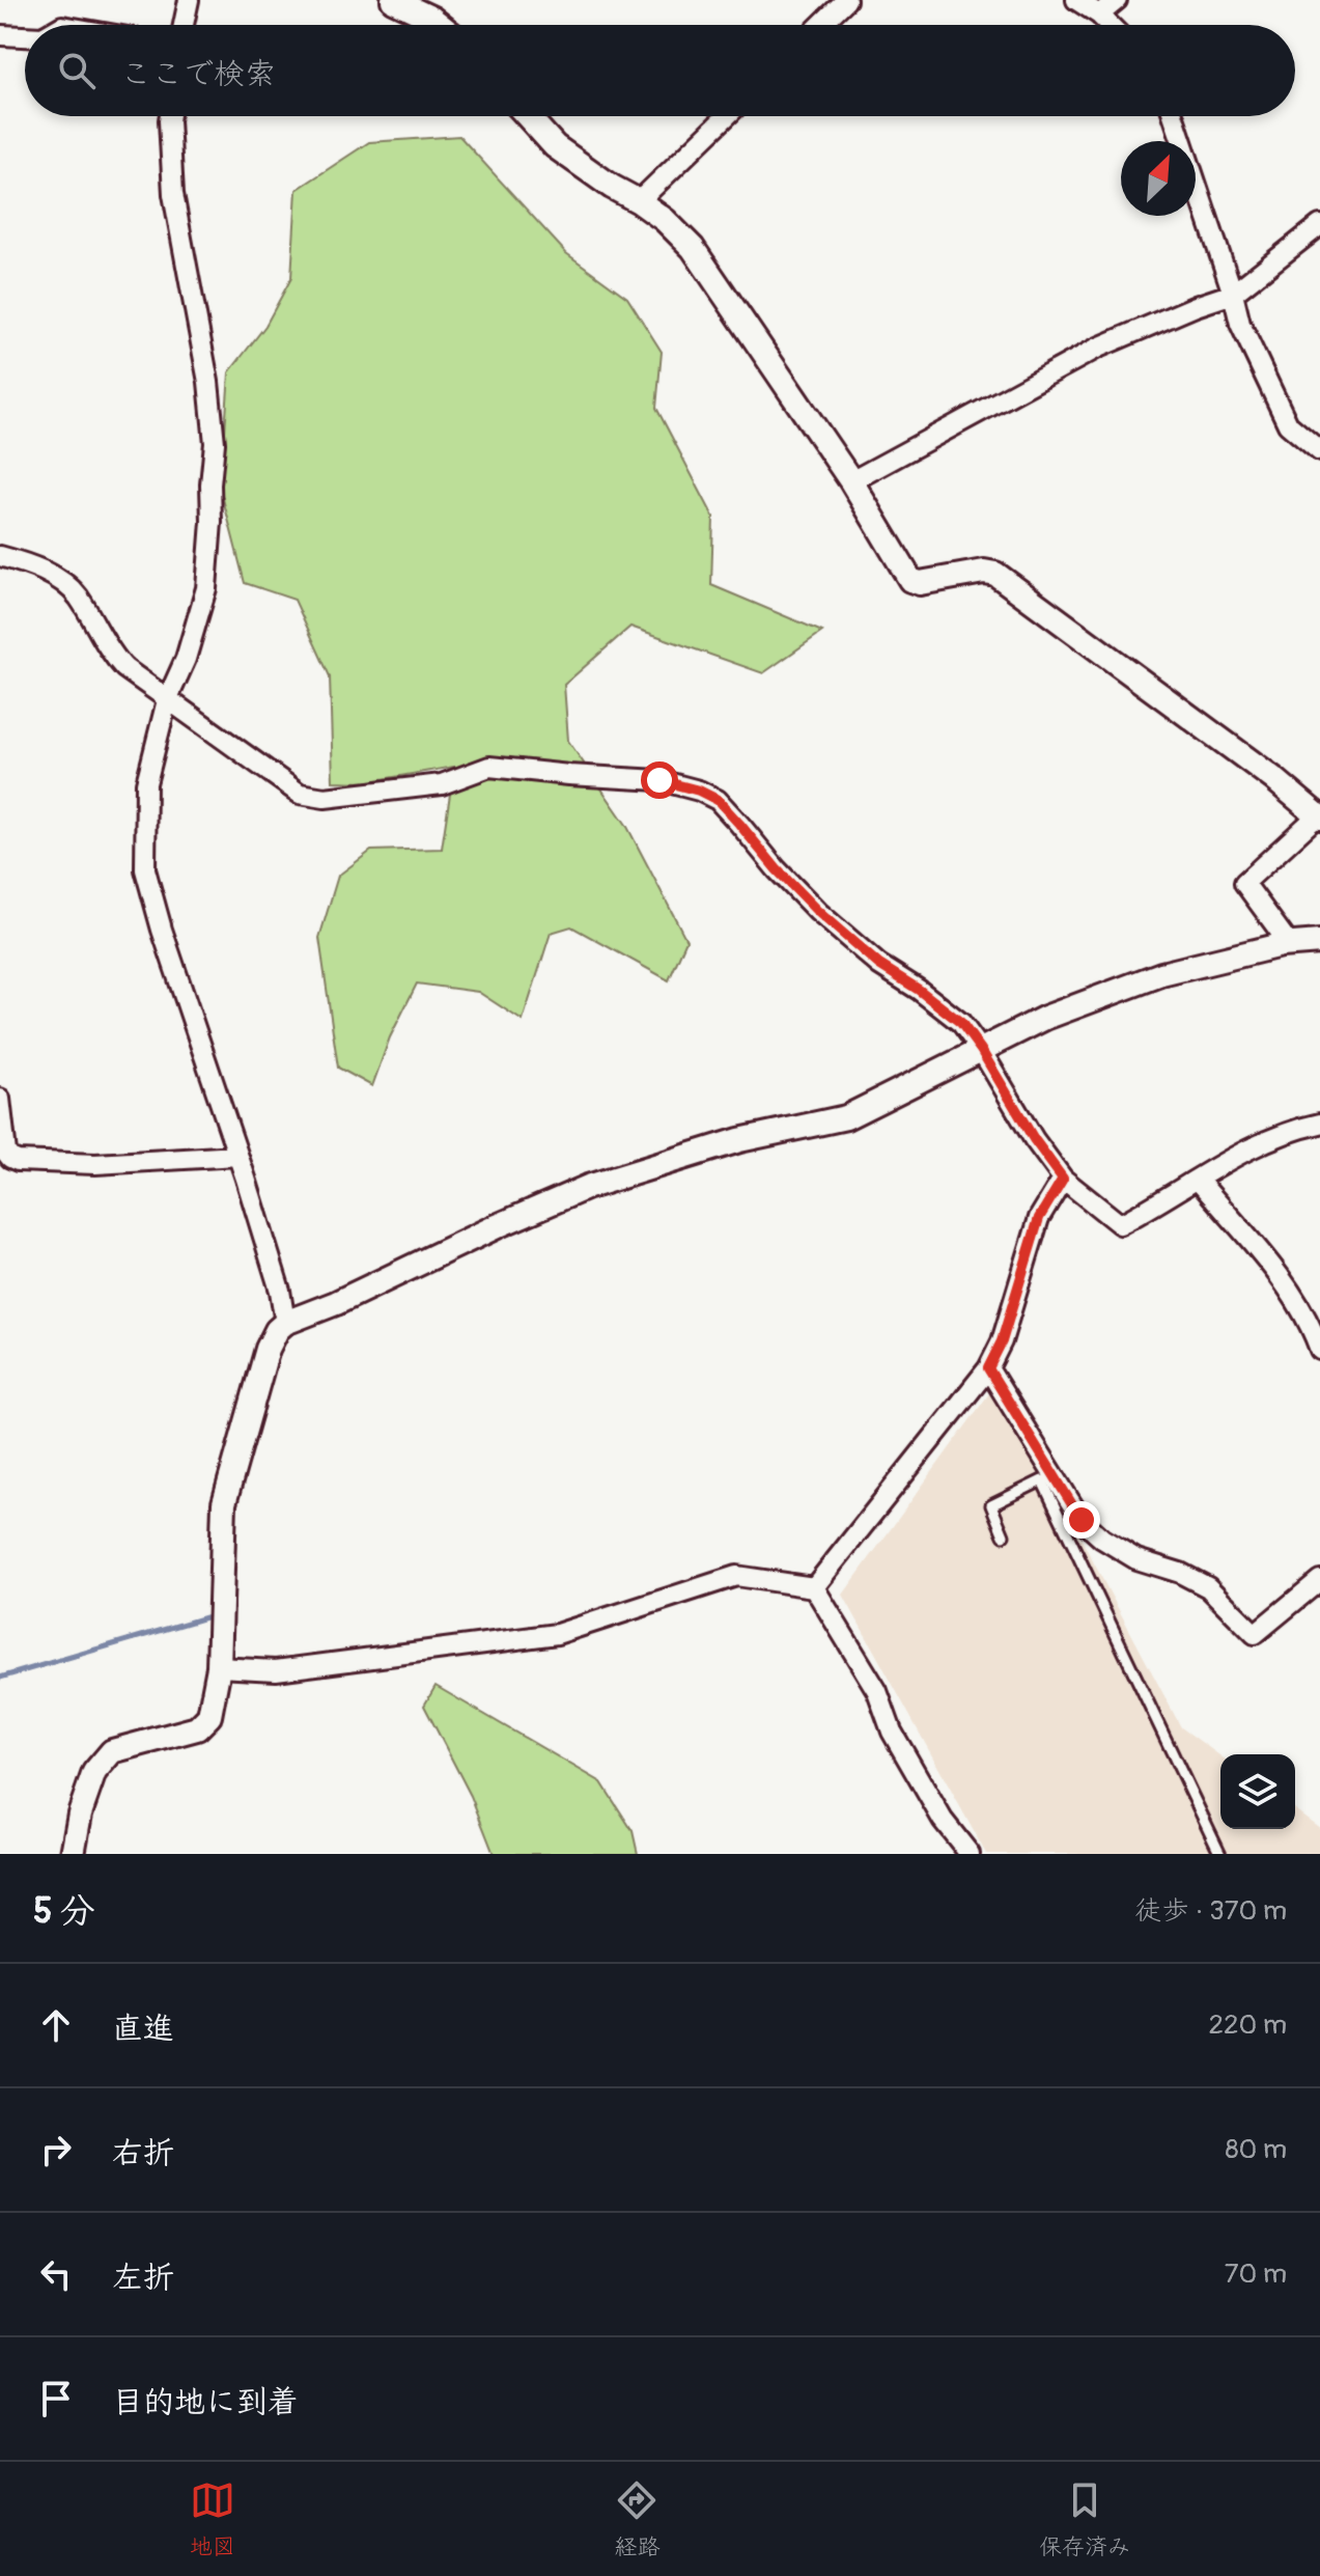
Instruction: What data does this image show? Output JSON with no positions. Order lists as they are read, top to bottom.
{
  "north": "top right",
  "page": {
    "search": "ここで検索",
    "heading": ["5 分", "徒歩 · 370 m"],
    "list": [
      ["直進", "220 m"],
      ["右折", "80 m"],
      ["左折", "70 m"],
      "目的地に到着"
    ],
    "nav": ["地図", "経路", "保存済み"]
  }
}
